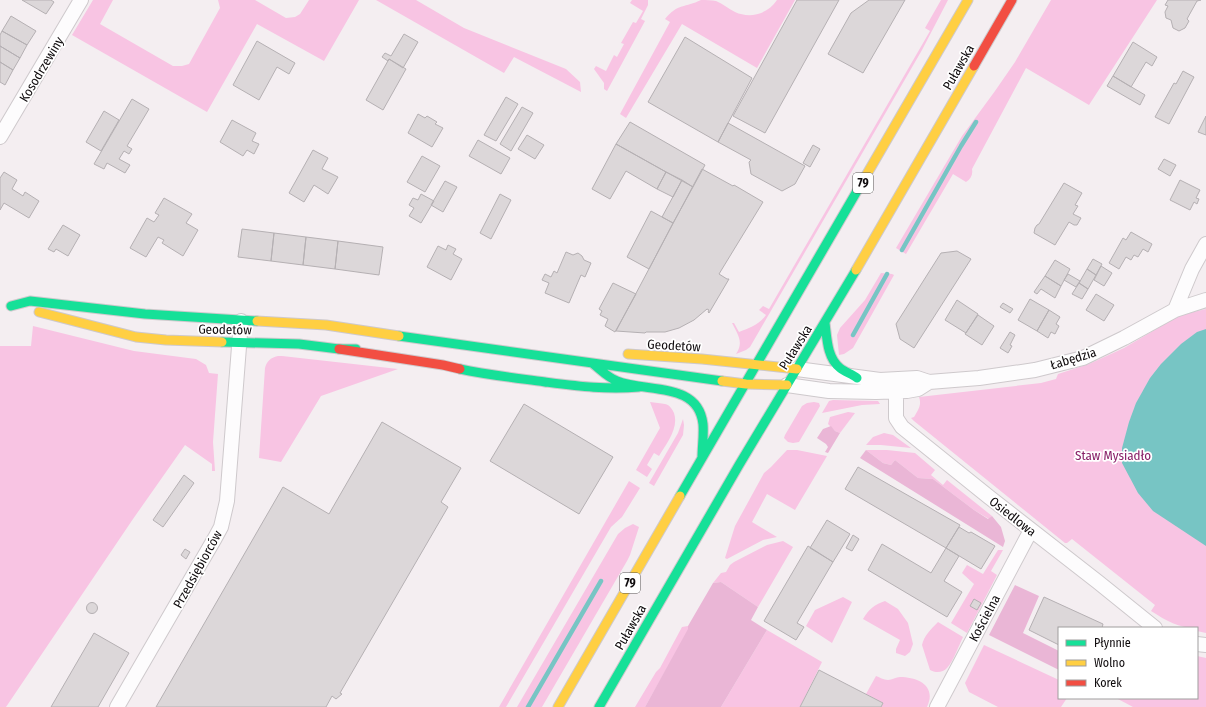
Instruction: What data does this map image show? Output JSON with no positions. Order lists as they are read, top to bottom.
{
  "streets": {
    "main road": ["Puławska", "79", "Geodetów"],
    "street": [
      "Kosodrzewiny",
      "Łabędzia",
      "Osiedlowa",
      "Przedsiębiorców",
      "Kościelna"
    ]
  },
  "crossings": [
    ["Puławska", "Geodetów"],
    ["Puławska", "Łabędzia"],
    ["Geodetów", "Łabędzia"],
    ["Geodetów", "Przedsiębiorców"],
    ["Łabędzia", "Osiedlowa"],
    ["Osiedlowa", "Kościelna"]
  ],
  "parks": ["Staw Mysiadło"],
  "legend": ["Płynnie", "Wolno", "Korek"]
}
